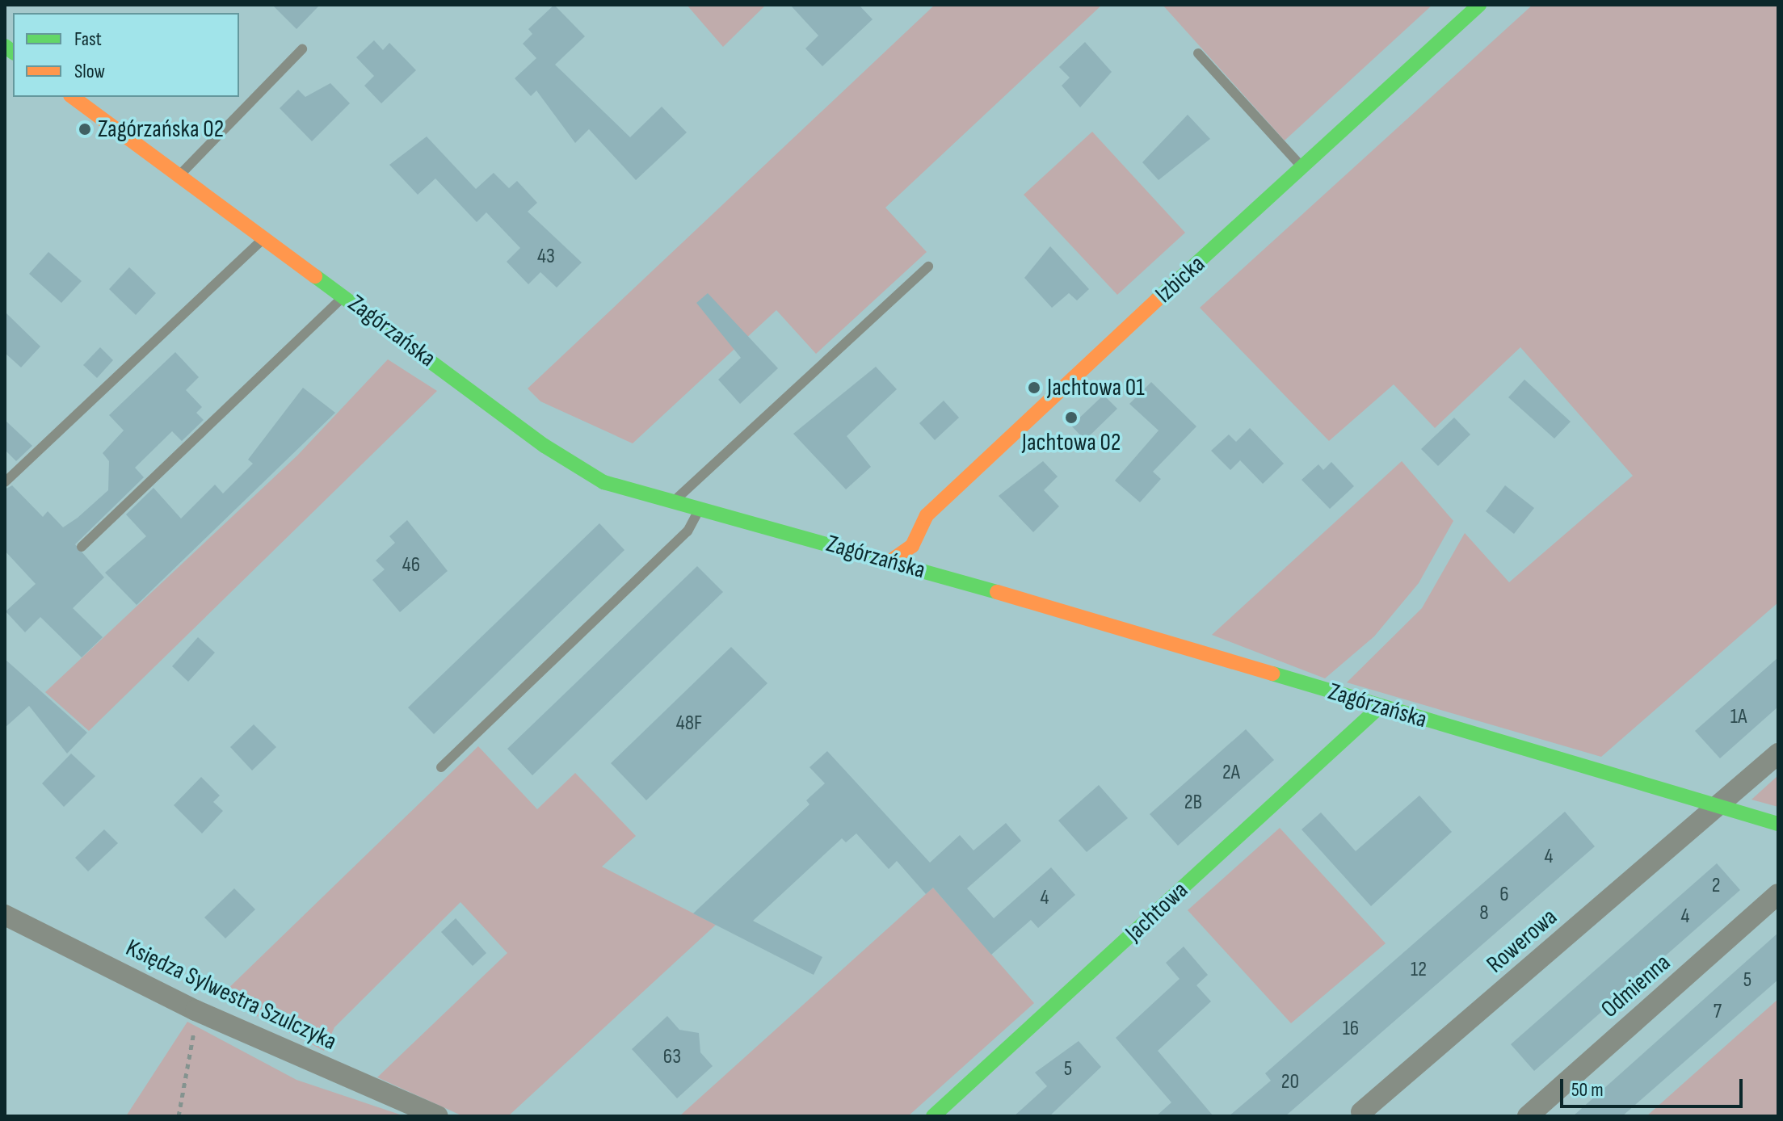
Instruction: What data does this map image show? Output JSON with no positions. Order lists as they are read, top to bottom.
{
  "streets": {
    "street": [
      "Izbicka",
      "Zagórzańska",
      "Jachtowa",
      "Rowerowa",
      "Odmienna",
      "Księdza Sylwestra Szulczyka"
    ]
  },
  "crossings": [
    ["Izbicka", "Zagórzańska"],
    ["Zagórzańska", "Jachtowa"],
    ["Zagórzańska", "Rowerowa"]
  ],
  "places": ["Zagórzańska 02", "Jachtowa 01", "Jachtowa 02"],
  "house_numbers": [
    "43",
    "46",
    "1A",
    "48F",
    "2A",
    "2B",
    "4",
    "2",
    "6",
    "4",
    "8",
    "4",
    "12",
    "5",
    "7",
    "16",
    "63",
    "5",
    "20"
  ],
  "legend": ["Fast", "Slow"],
  "scale_bar": "50 m"
}
